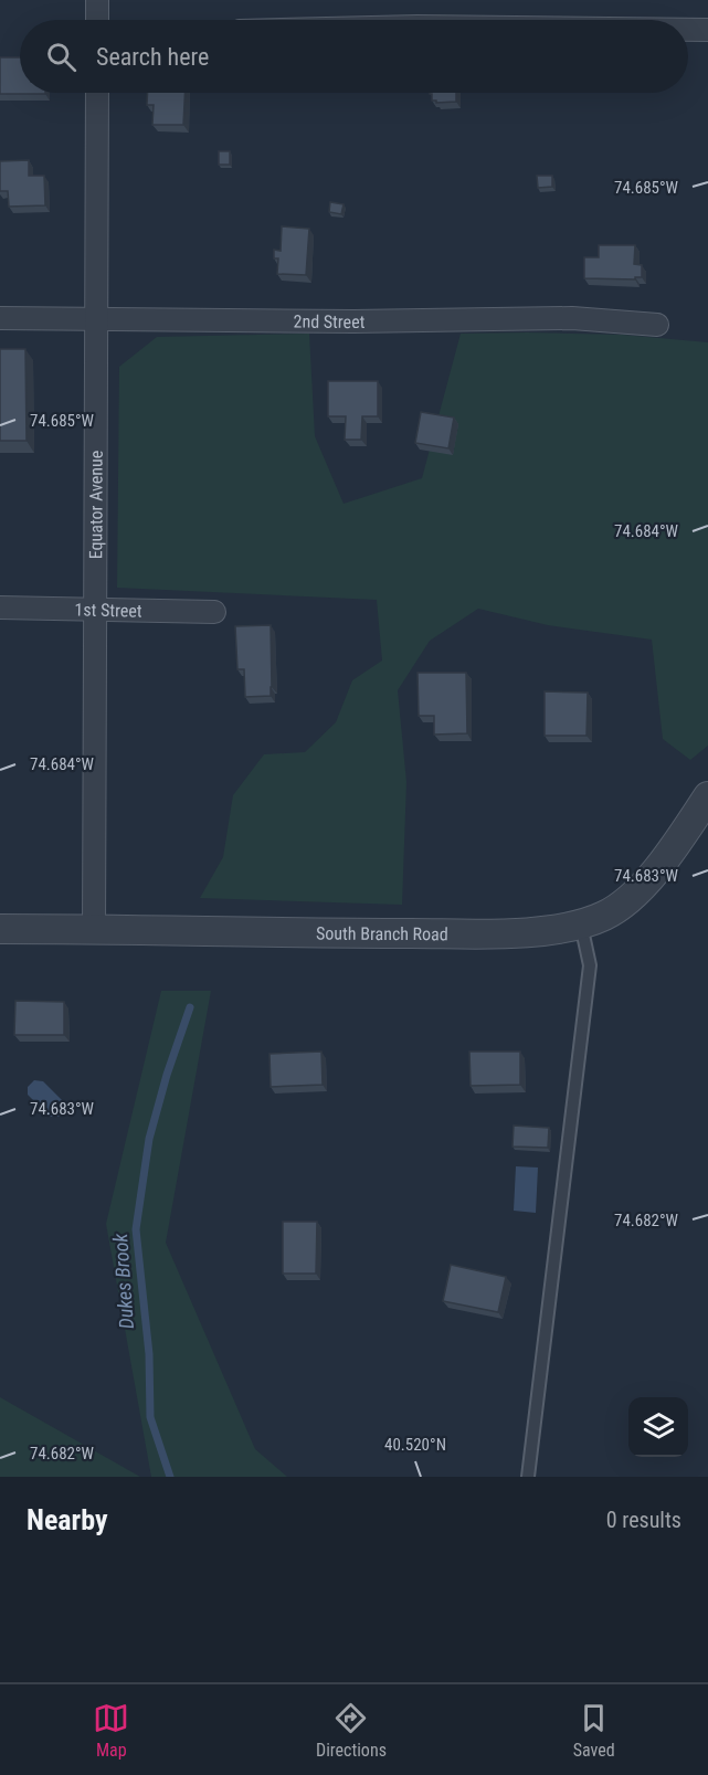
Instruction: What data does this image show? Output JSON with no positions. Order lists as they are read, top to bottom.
{
  "streets": {
    "street": [
      "2nd Street",
      "Equator Avenue",
      "1st Street",
      "South Branch Road"
    ]
  },
  "crossings": [
    ["2nd Street", "Equator Avenue"],
    ["Equator Avenue", "1st Street"],
    ["Equator Avenue", "South Branch Road"]
  ],
  "water": ["Dukes Brook"],
  "page": {
    "search": "Search here",
    "heading": ["Nearby", "0 results"],
    "nav": ["Map", "Directions", "Saved"]
  },
  "coordinates": [
    "74.685°W",
    "74.684°W",
    "74.683°W",
    "74.682°W",
    "40.520°N"
  ]
}
